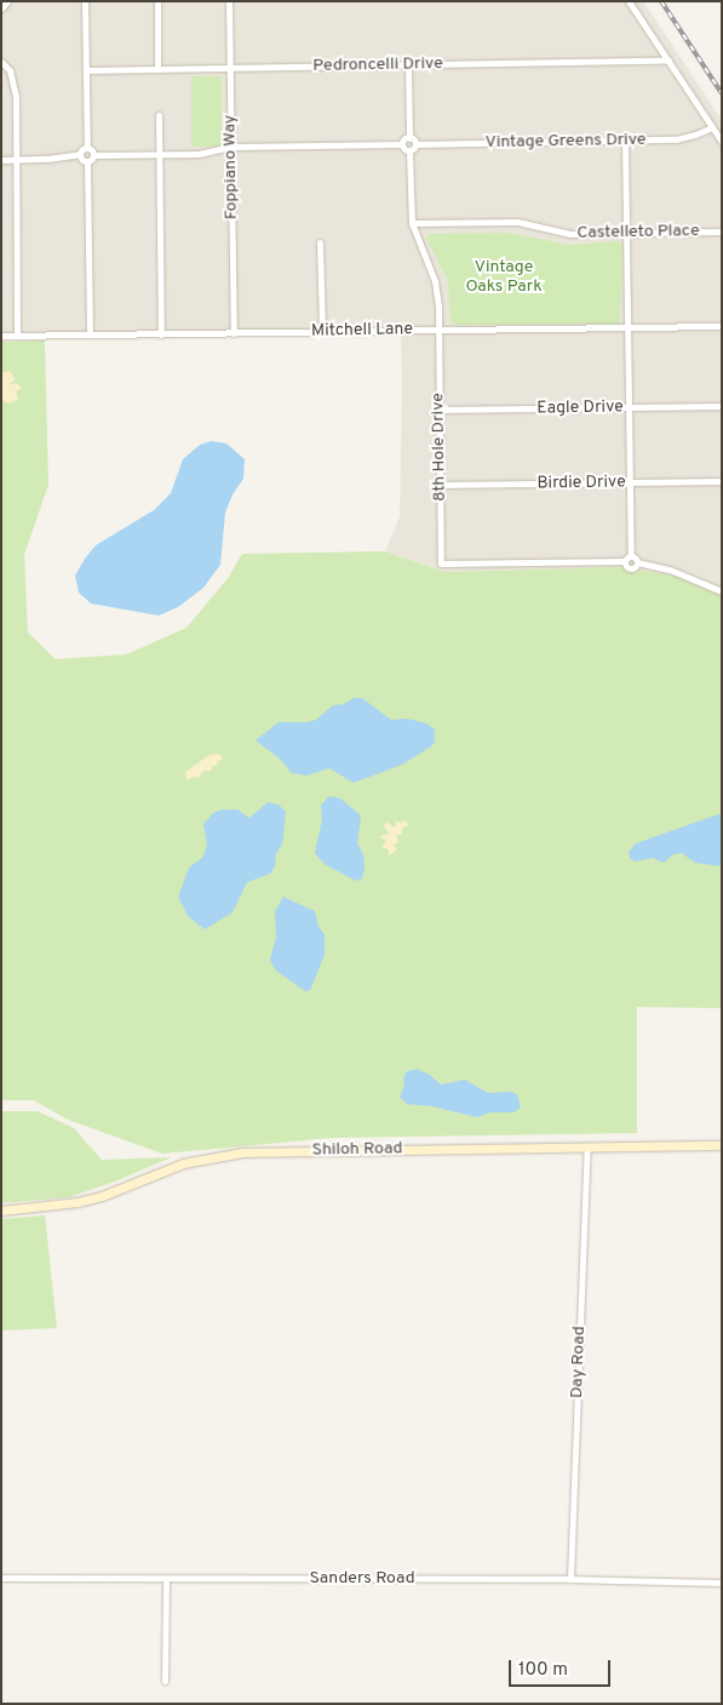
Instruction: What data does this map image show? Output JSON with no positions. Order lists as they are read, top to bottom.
{
  "streets": {
    "main road": ["Shiloh Road"],
    "street": [
      "Pedroncelli Drive",
      "Vintage Greens Drive",
      "Foppiano Way",
      "Castelleto Place",
      "Mitchell Lane",
      "Eagle Drive",
      "8th Hole Drive",
      "Birdie Drive",
      "Day Road",
      "Sanders Road"
    ]
  },
  "crossings": [
    ["Pedroncelli Drive", "Foppiano Way"],
    ["Foppiano Way", "Mitchell Lane"],
    ["Castelleto Place", "8th Hole Drive"],
    ["Mitchell Lane", "8th Hole Drive"],
    ["Eagle Drive", "8th Hole Drive"],
    ["8th Hole Drive", "Birdie Drive"],
    ["Shiloh Road", "Day Road"],
    ["Day Road", "Sanders Road"]
  ],
  "parks": ["Vintage Oaks Park"],
  "scale_bar": "100 m"
}
